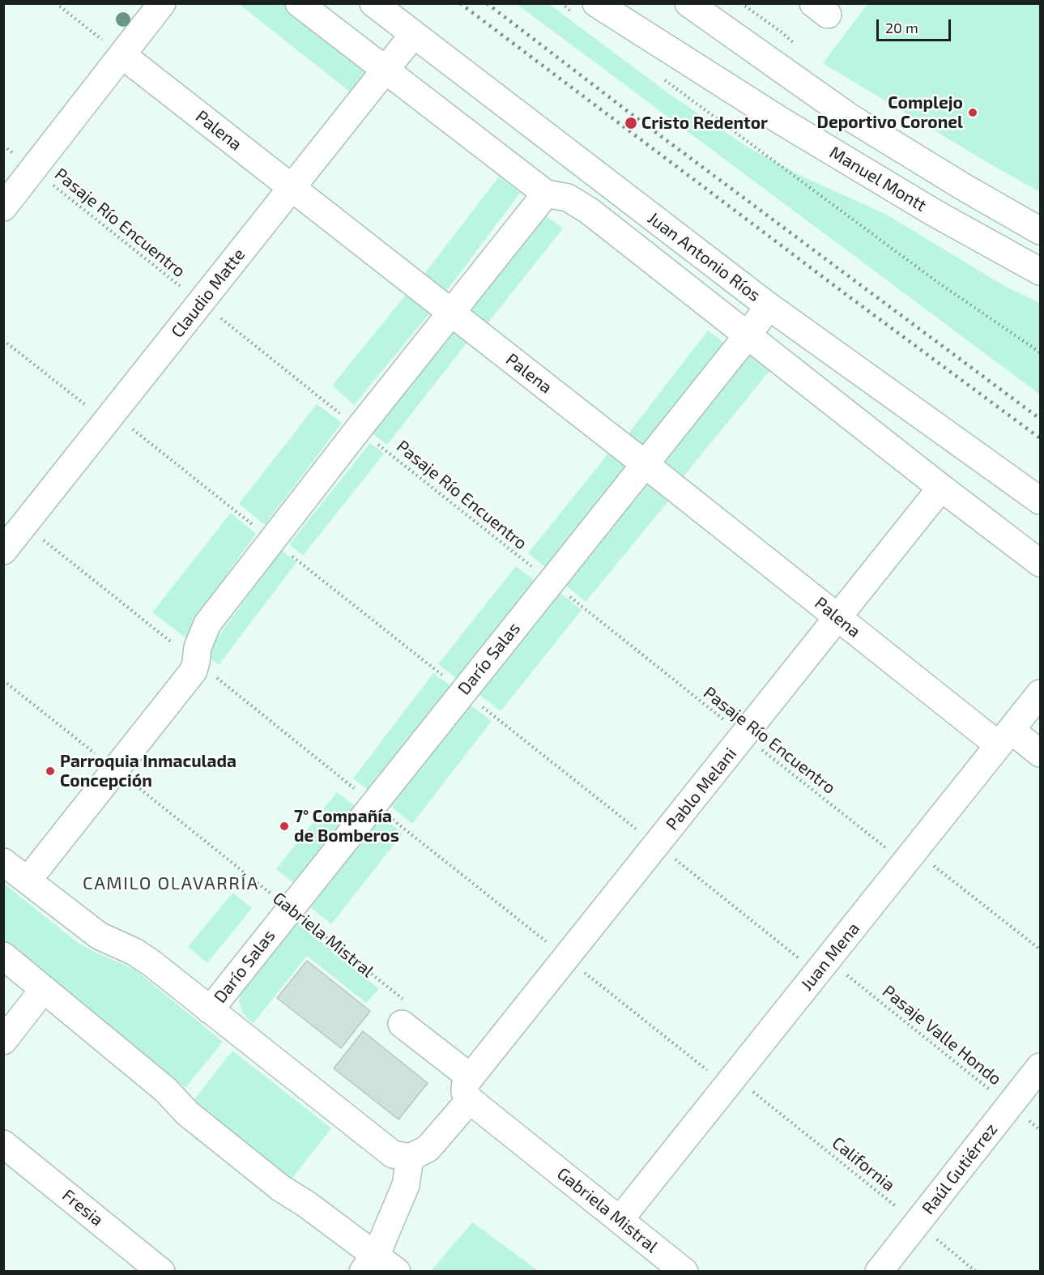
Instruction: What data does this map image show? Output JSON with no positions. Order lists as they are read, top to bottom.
{
  "streets": {
    "street": [
      "Palena",
      "Manuel Montt",
      "Juan Antonio Ríos",
      "Claudio Matte",
      "Darío Salas",
      "Pablo Melani",
      "Gabriela Mistral",
      "Juan Mena",
      "Raúl Gutiérrez",
      "Fresia"
    ],
    "path": ["Pasaje Río Encuentro", "Pasaje Valle Hondo", "California"]
  },
  "crossings": [
    ["Palena", "Claudio Matte"],
    ["Palena", "Darío Salas"],
    ["Palena", "Pablo Melani"],
    ["Palena", "Juan Mena"],
    ["Pasaje Río Encuentro", "Claudio Matte"],
    ["Pasaje Río Encuentro", "Darío Salas"],
    ["Pasaje Río Encuentro", "Pablo Melani"],
    ["Pasaje Río Encuentro", "Juan Mena"],
    ["Juan Antonio Ríos", "Claudio Matte"],
    ["Juan Antonio Ríos", "Darío Salas"],
    ["Darío Salas", "Gabriela Mistral"],
    ["Pablo Melani", "Gabriela Mistral"],
    ["Gabriela Mistral", "Juan Mena"],
    ["Juan Mena", "Pasaje Valle Hondo"],
    ["Juan Mena", "California"],
    ["Pasaje Valle Hondo", "Raúl Gutiérrez"],
    ["California", "Raúl Gutiérrez"]
  ],
  "districts": ["CAMILO OLAVARRÍA"],
  "places": [
    "Complejo Deportivo Coronel",
    "Cristo Redentor",
    "Parroquia Inmaculada Concepción",
    "7° Compañía de Bomberos"
  ],
  "scale_bar": "20 m"
}
